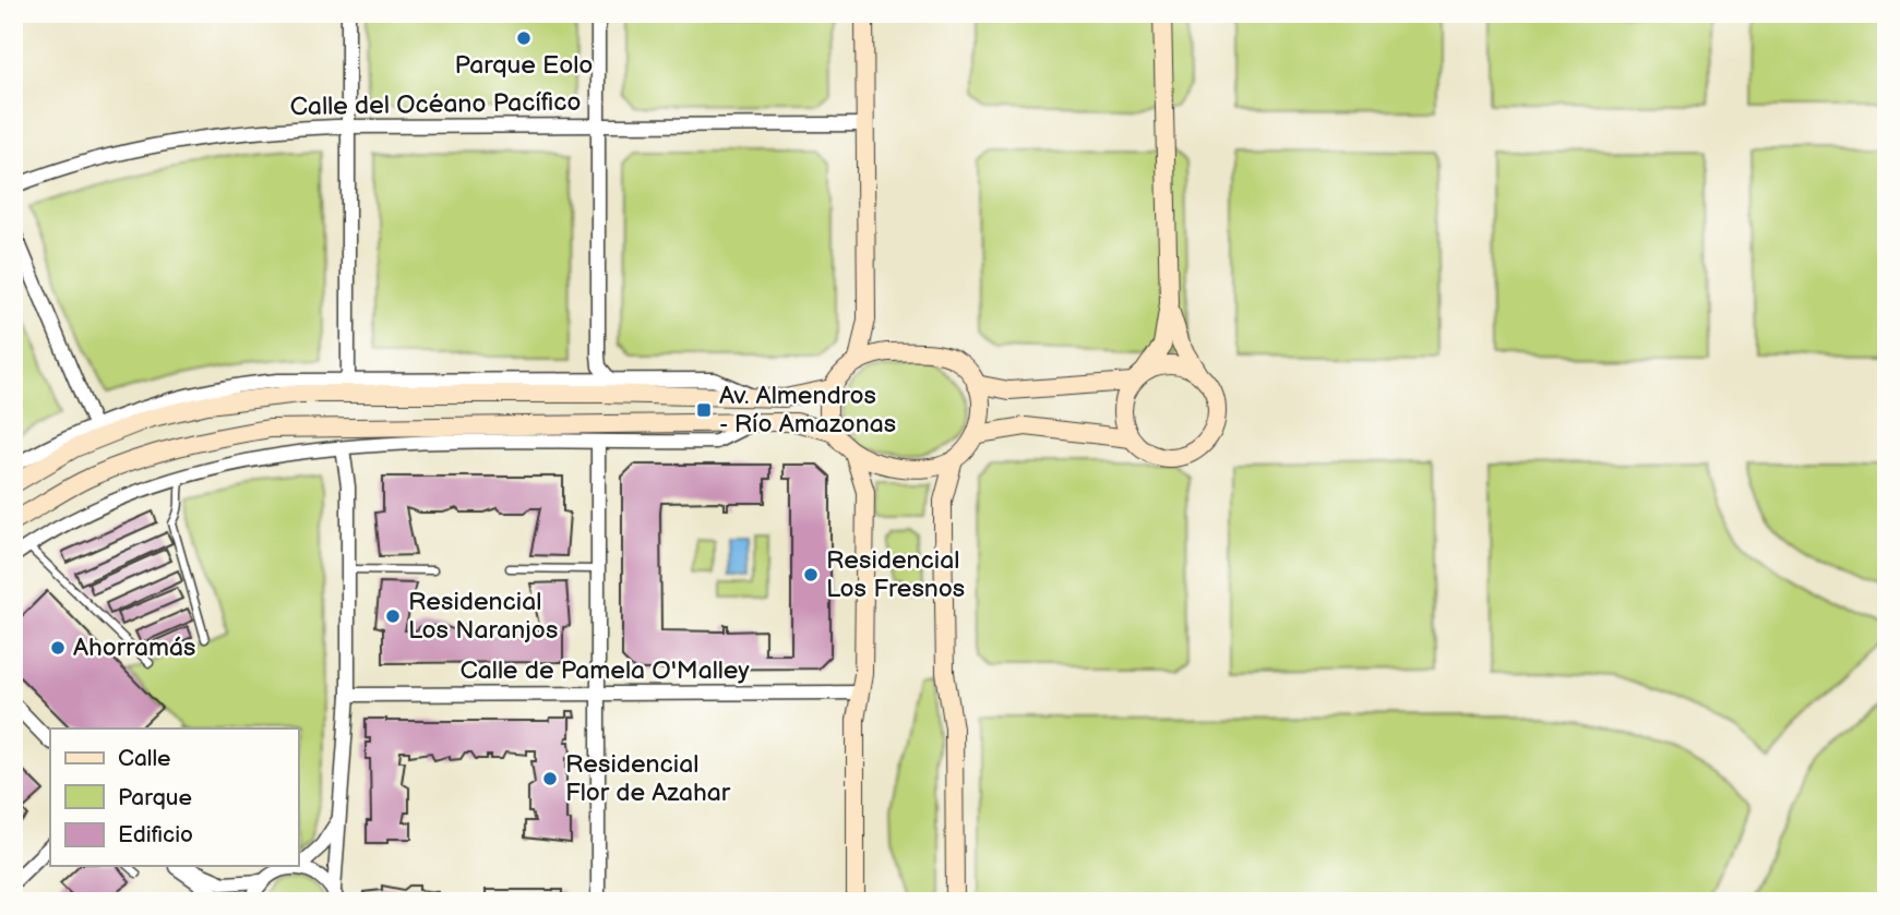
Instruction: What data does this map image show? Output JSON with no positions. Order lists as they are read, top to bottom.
{
  "streets": {
    "street": ["Calle del Océano Pacífico", "Calle de Pamela O'Malley"]
  },
  "places": {
    "other": [
      "Parque Eolo",
      "Residencial Los Fresnos",
      "Residencial Los Naranjos",
      "Ahorramás",
      "Residencial Flor de Azahar"
    ],
    "transit": ["Av. Almendros - Río Amazonas"]
  },
  "legend": ["Calle", "Parque", "Edificio"]
}
